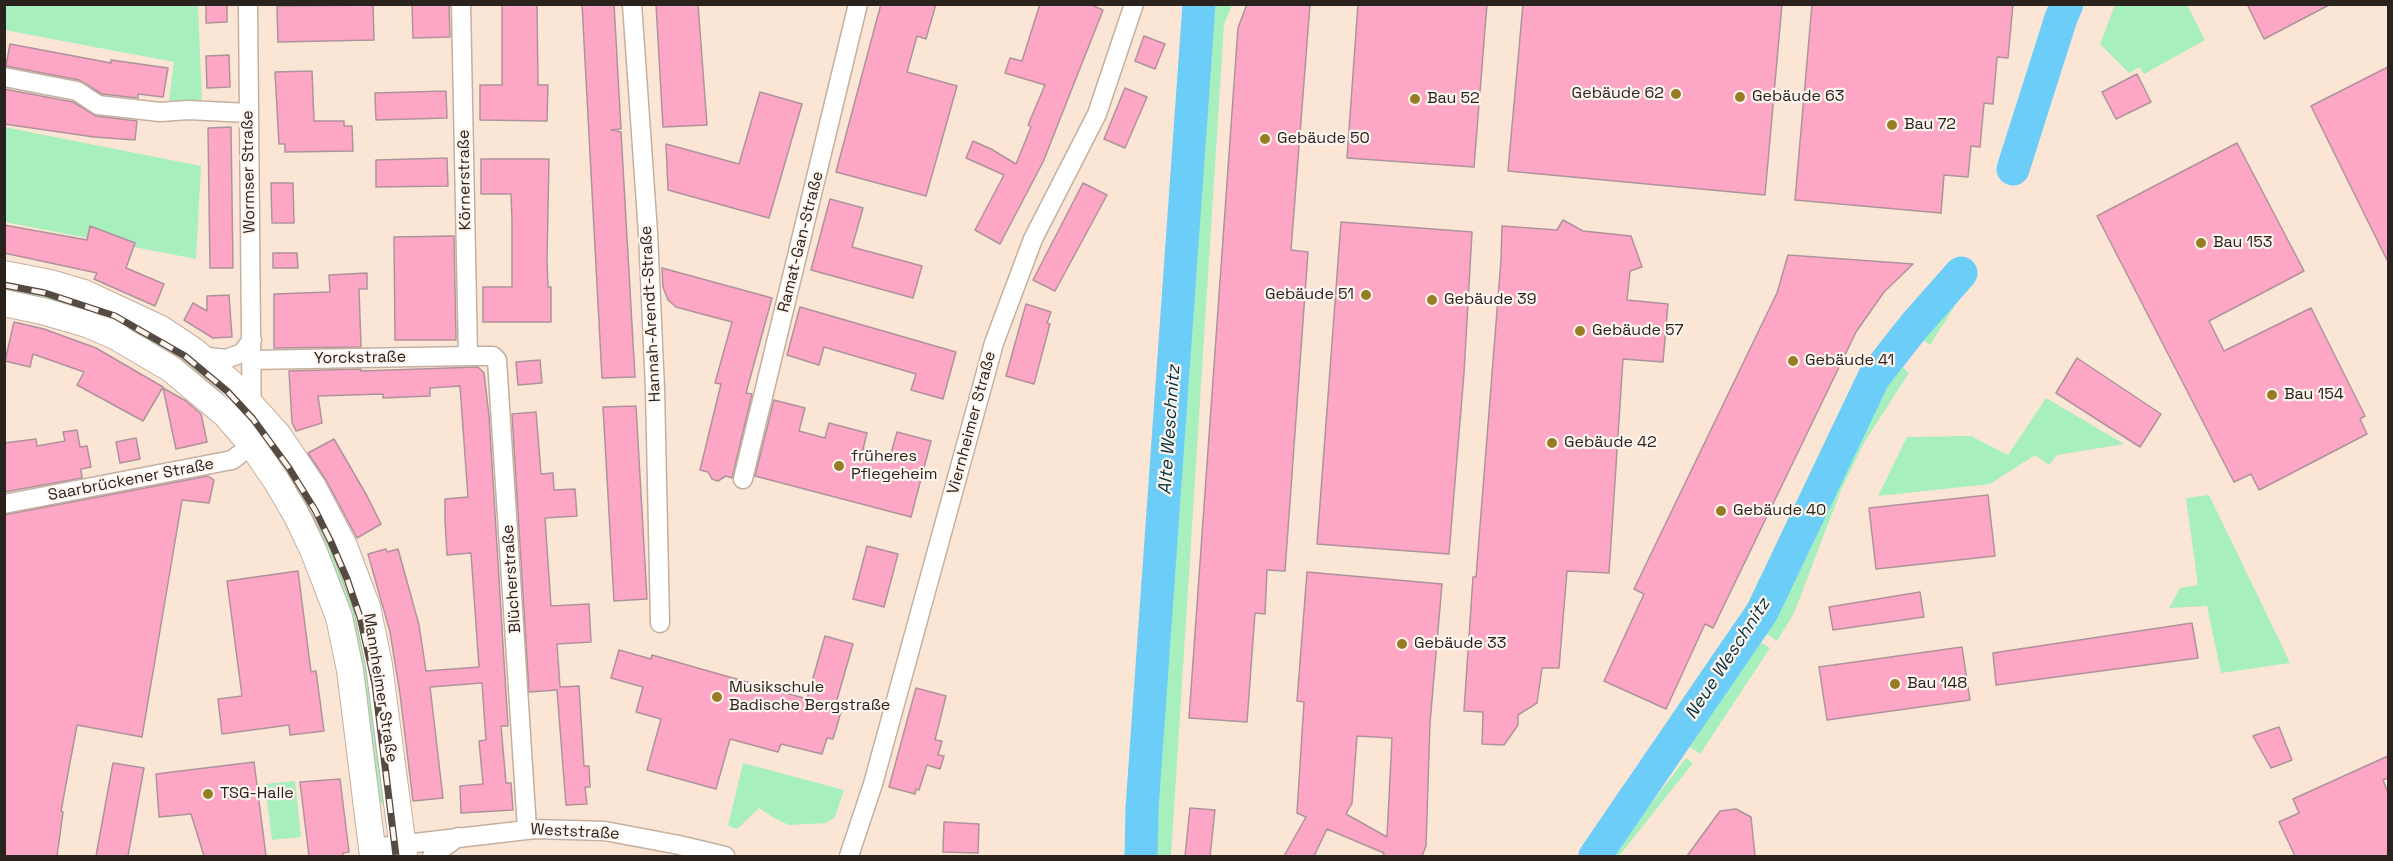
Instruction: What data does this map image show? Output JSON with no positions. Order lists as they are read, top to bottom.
{
  "streets": {
    "main road": ["Mannheimer Straße"],
    "street": [
      "Wormser Straße",
      "Körnerstraße",
      "Ramat-Gan-Straße",
      "Hannah-Arendt-Straße",
      "Yorckstraße",
      "Viernheimer Straße",
      "Saarbrückener Straße",
      "Blücherstraße",
      "Weststraße"
    ]
  },
  "crossings": [
    ["Wormser Straße", "Yorckstraße"],
    ["Wormser Straße", "Saarbrückener Straße"],
    ["Wormser Straße", "Mannheimer Straße"],
    ["Körnerstraße", "Yorckstraße"],
    ["Körnerstraße", "Blücherstraße"],
    ["Yorckstraße", "Blücherstraße"],
    ["Saarbrückener Straße", "Mannheimer Straße"],
    ["Blücherstraße", "Weststraße"],
    ["Mannheimer Straße", "Weststraße"]
  ],
  "water": ["Alte Weschnitz", "Neue Weschnitz"],
  "places": [
    "Gebäude 62",
    "Gebäude 63",
    "Bau 52",
    "Bau 72",
    "Gebäude 50",
    "Bau 153",
    "Gebäude 51",
    "Gebäude 39",
    "Gebäude 57",
    "Gebäude 41",
    "Bau 154",
    "Gebäude 42",
    "früheres Pflegeheim",
    "Gebäude 40",
    "Gebäude 33",
    "Bau 148",
    "Musikschule Badische Bergstraße",
    "TSG-Halle"
  ]
}
